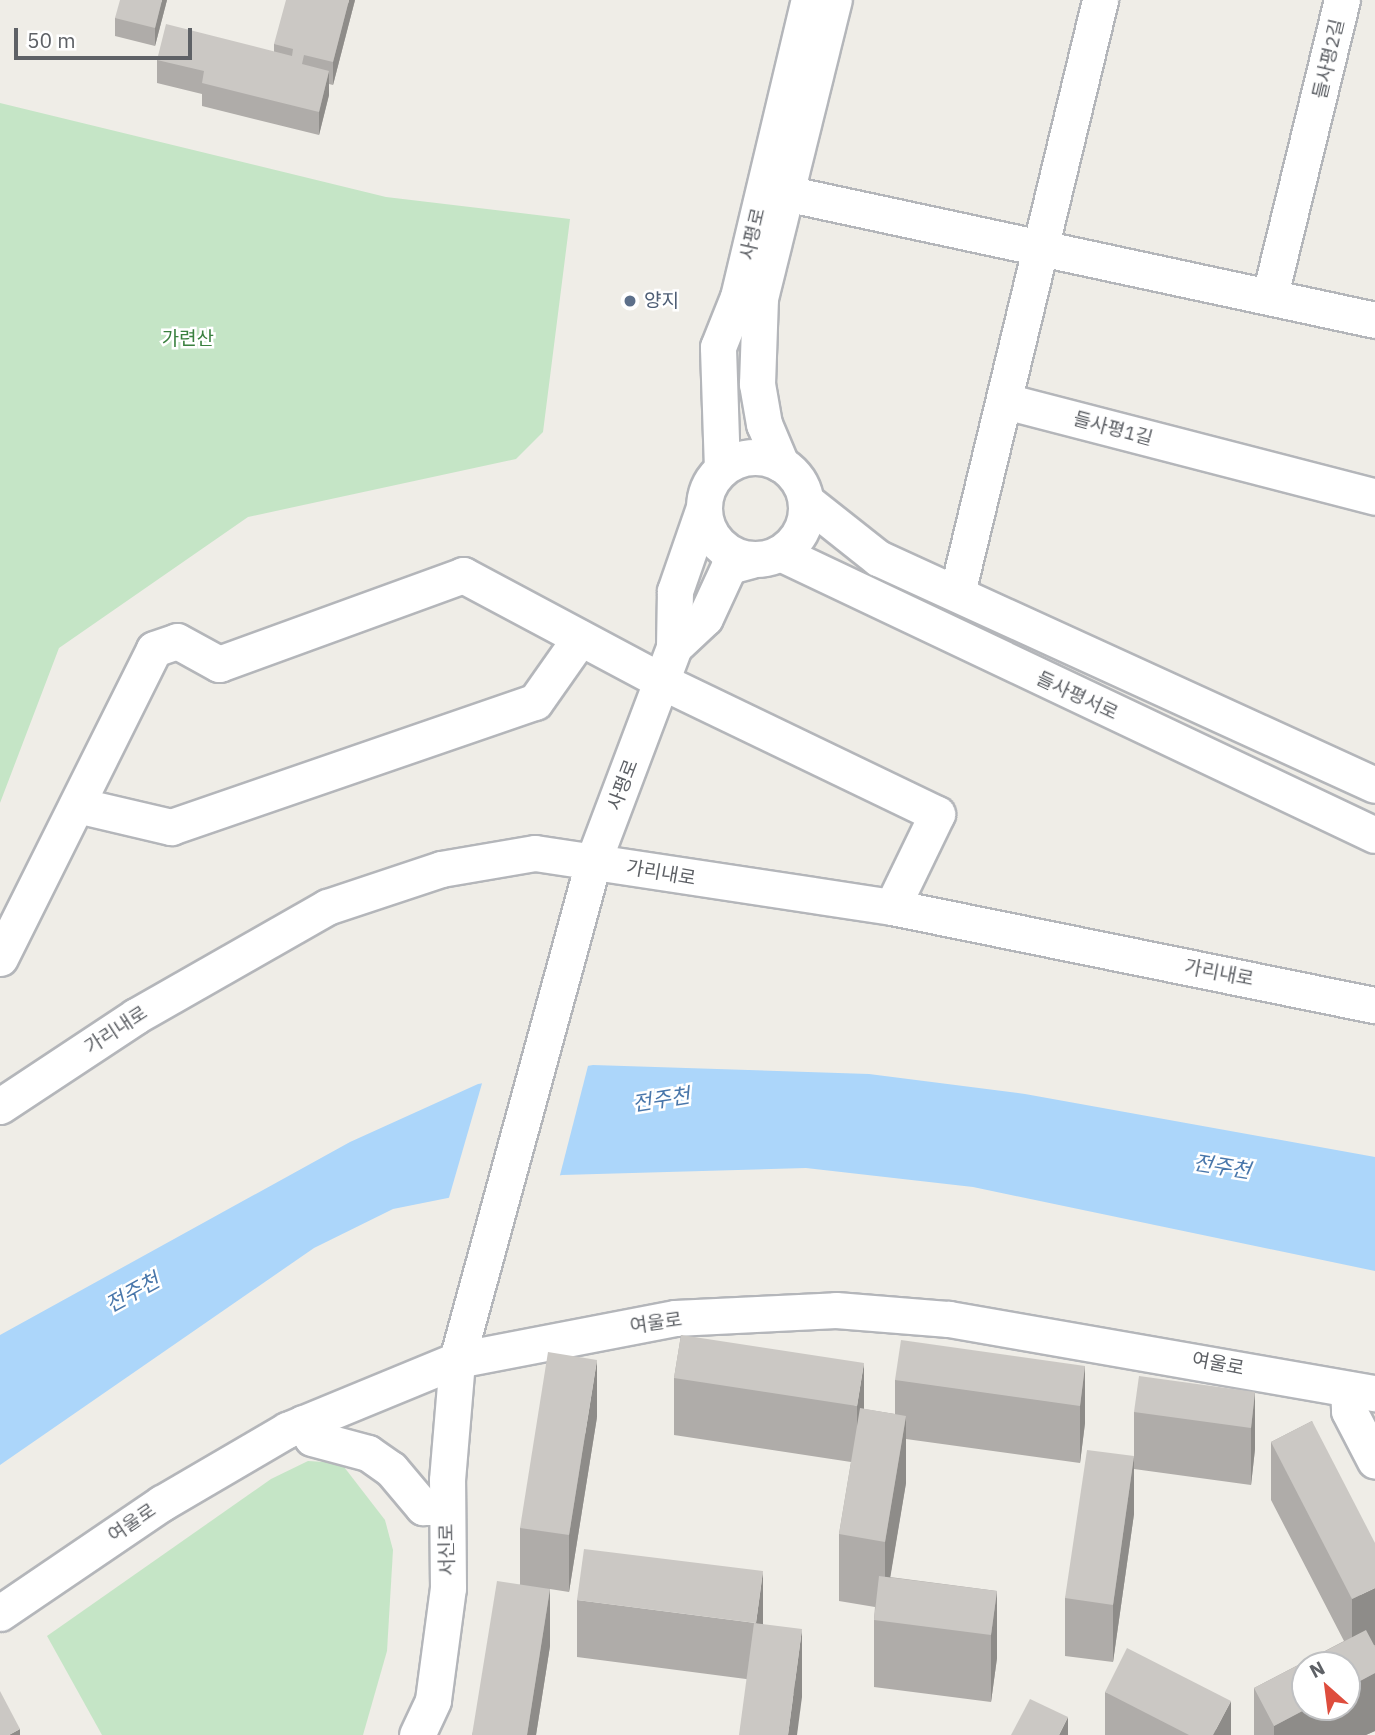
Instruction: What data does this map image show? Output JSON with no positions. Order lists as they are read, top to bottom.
{
  "streets": {
    "street": [
      "들사평2길",
      "사평로",
      "들사평1길",
      "들사평서로",
      "가리내로",
      "여울로",
      "서신로"
    ]
  },
  "crossings": [
    ["사평로", "들사평서로"],
    ["사평로", "가리내로"],
    ["사평로", "서신로"],
    ["여울로", "서신로"]
  ],
  "water": ["전주천"],
  "parks": ["가련산"],
  "places": ["양지"],
  "scale_bar": "50 m",
  "north": "top left"
}
